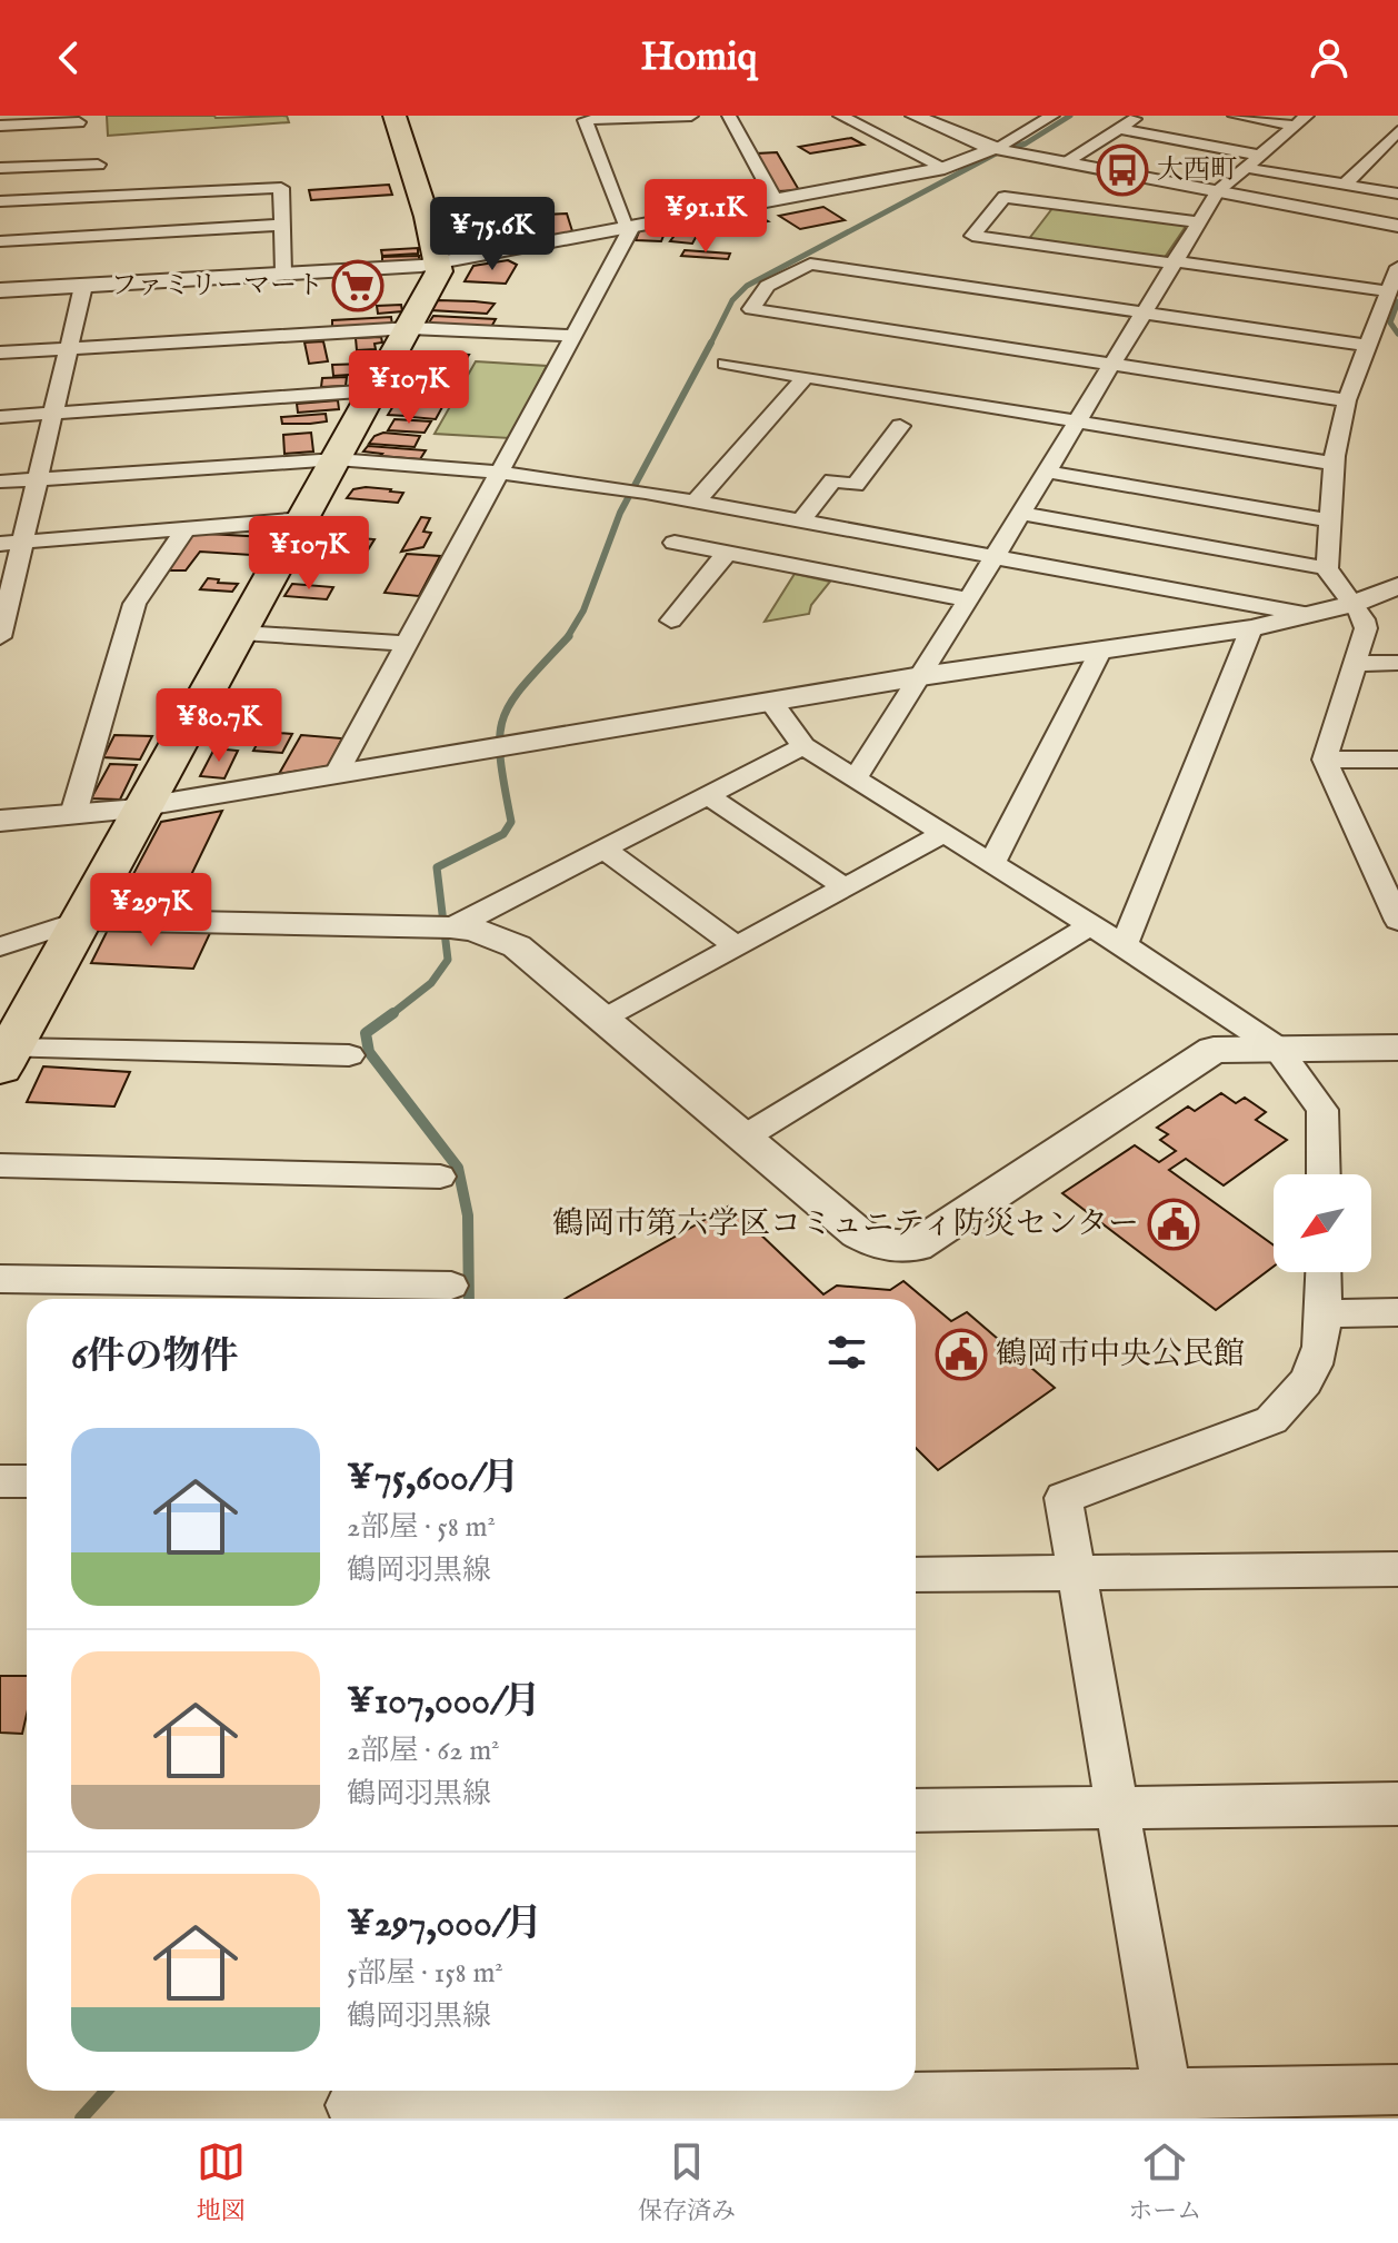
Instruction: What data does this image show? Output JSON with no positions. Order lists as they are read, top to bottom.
{
  "places": {
    "bus stop": ["大西町"],
    "supermarket": ["ファミリーマート"],
    "public building": ["鶴岡市第六学区コミュニティ防災センター", "鶴岡市中央公民館"]
  },
  "north": "bottom left",
  "page": {
    "header": "Homiq",
    "price": [
      "¥91.1K",
      "¥75.6K",
      "¥107K",
      "¥107K",
      "¥80.7K",
      "¥297K"
    ],
    "heading": "6件の物件",
    "list": [
      {
        "name": "¥75,600/月",
        "note": "2部屋 · 58 m² · 鶴岡羽黒線"
      },
      {
        "name": "¥107,000/月",
        "note": "2部屋 · 62 m² · 鶴岡羽黒線"
      },
      {
        "name": "¥297,000/月",
        "note": "5部屋 · 158 m² · 鶴岡羽黒線"
      }
    ],
    "tabs": ["地図", "保存済み", "ホーム"]
  }
}
